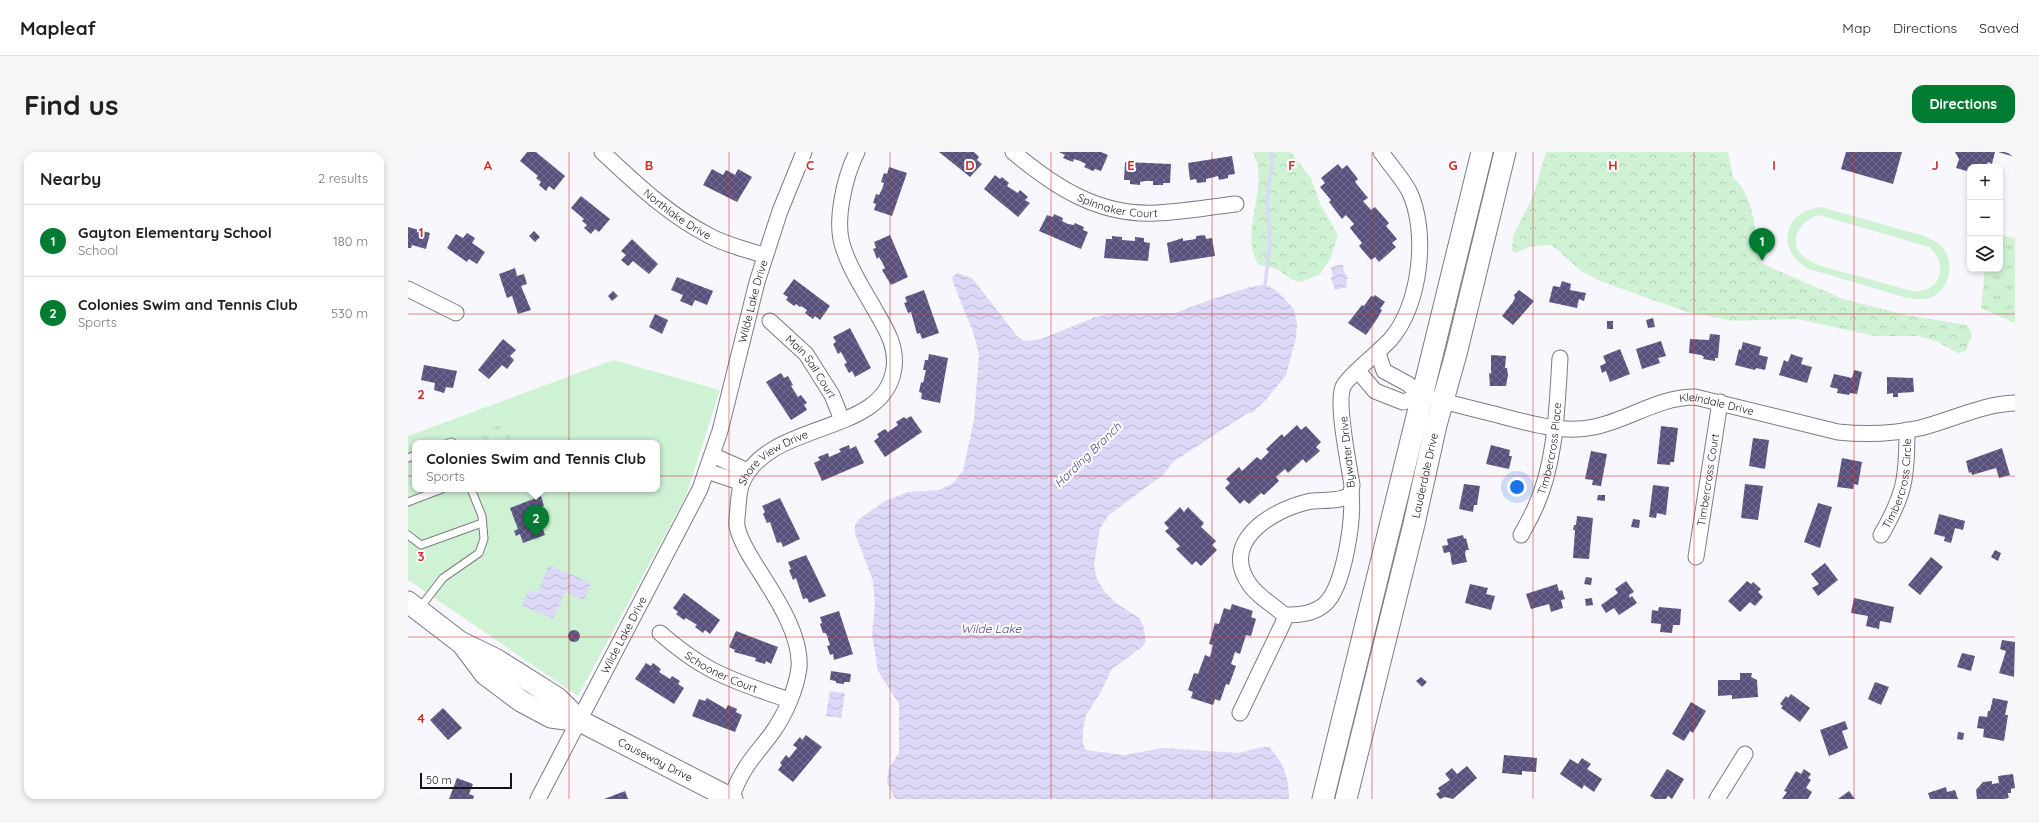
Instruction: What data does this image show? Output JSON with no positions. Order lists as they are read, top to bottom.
{
  "streets": {
    "main road": ["Lauderdale Drive", "Causeway Drive"],
    "street": [
      "Spinnaker Court",
      "Northlake Drive",
      "Wilde Lake Drive",
      "Main Sail Court",
      "Kleindale Drive",
      "Timbercross Place",
      "Bywater Drive",
      "Shore View Drive",
      "Timbercross Court",
      "Timbercross Circle",
      "Schooner Court"
    ]
  },
  "crossings": [
    ["Northlake Drive", "Wilde Lake Drive"],
    ["Wilde Lake Drive", "Causeway Drive"],
    ["Main Sail Court", "Shore View Drive"],
    ["Kleindale Drive", "Timbercross Place"],
    ["Kleindale Drive", "Bywater Drive"],
    ["Kleindale Drive", "Lauderdale Drive"],
    ["Kleindale Drive", "Timbercross Court"],
    ["Kleindale Drive", "Timbercross Circle"],
    ["Shore View Drive", "Schooner Court"],
    ["Shore View Drive", "Causeway Drive"]
  ],
  "water": ["Harding Branch", "Wilde Lake"],
  "scale_bar": "50 m",
  "page": {
    "header": "Mapleaf",
    "nav": ["Map", "Directions", "Saved"],
    "buttons": "Directions",
    "title": "Find us",
    "heading": ["Nearby", "2 results"],
    "map_buttons": ["+", "−"],
    "list": [
      {
        "mark": "1",
        "name": "Gayton Elementary School",
        "note": "School",
        "value": "180 m"
      },
      {
        "mark": "2",
        "name": "Colonies Swim and Tennis Club",
        "note": "Sports",
        "value": "530 m"
      }
    ],
    "pins": ["1", "2"],
    "popup": ["Colonies Swim and Tennis Club", "Sports"],
    "scale": "50 m"
  },
  "grid": {
    "columns": [
      "A",
      "B",
      "C",
      "D",
      "E",
      "F",
      "G",
      "H",
      "I",
      "J"
    ],
    "rows": [
      "1",
      "2",
      "3",
      "4"
    ]
  }
}
